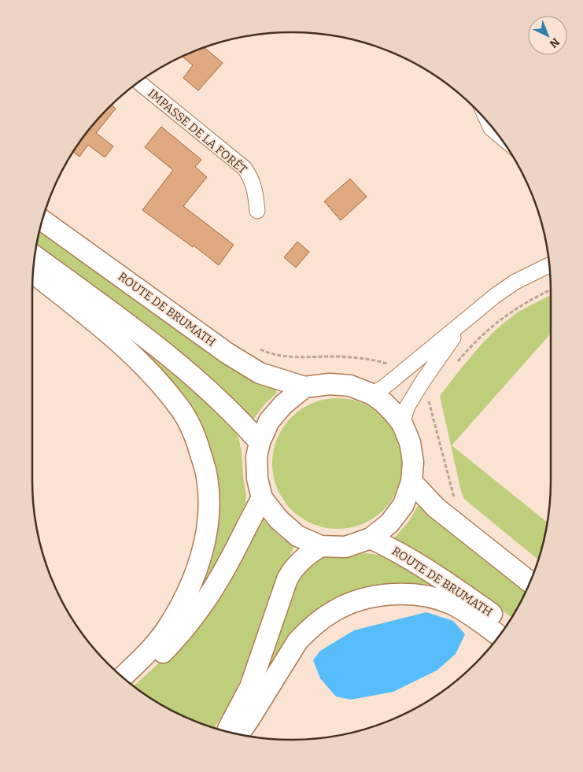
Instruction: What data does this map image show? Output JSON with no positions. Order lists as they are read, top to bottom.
{
  "streets": {
    "main road": ["ROUTE DE BRUMATH"],
    "street": ["IMPASSE DE LA FORÊT"]
  },
  "north": "bottom right"
}
